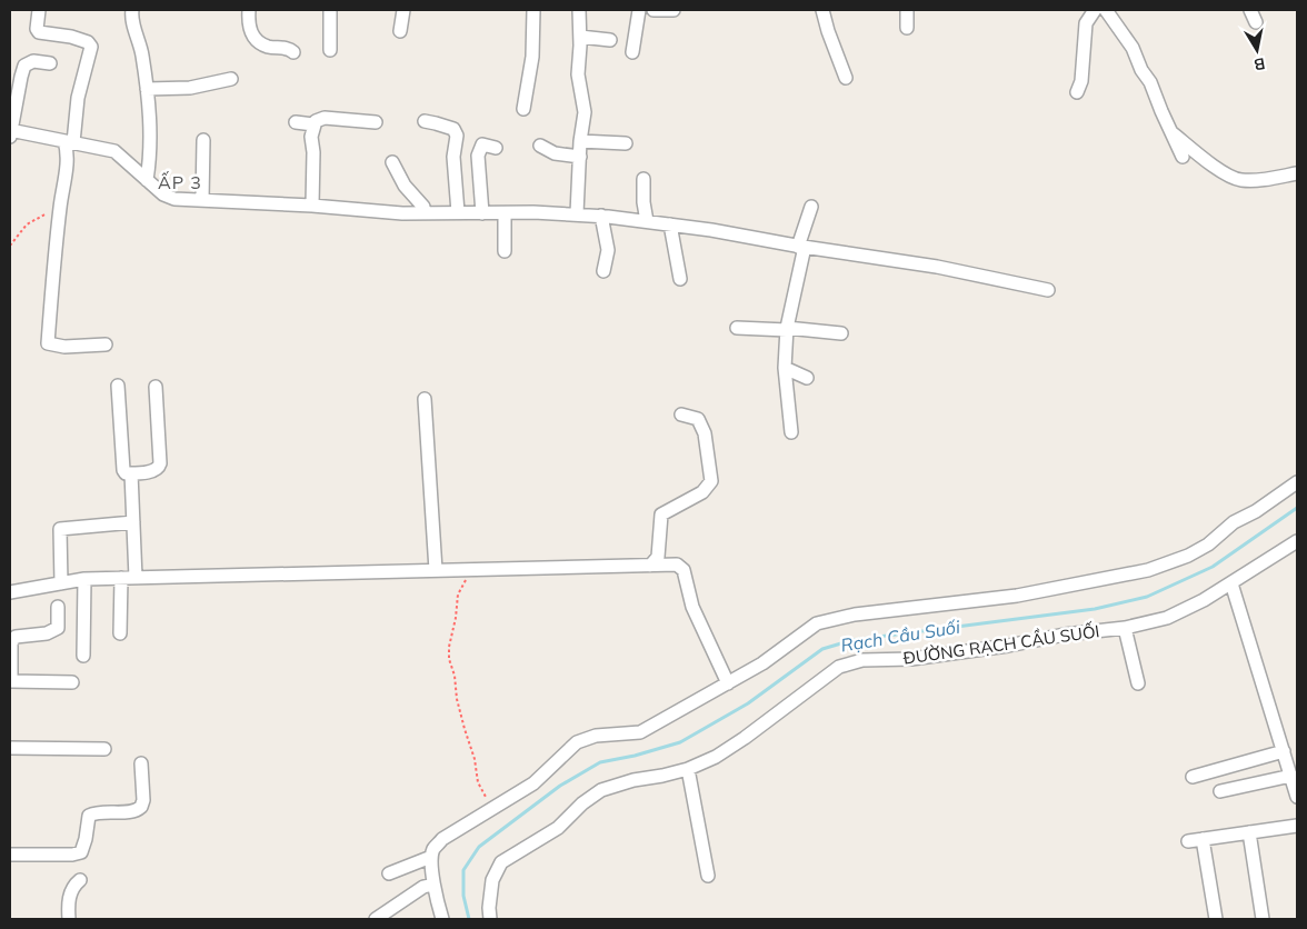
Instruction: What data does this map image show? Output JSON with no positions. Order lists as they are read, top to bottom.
{
  "streets": {
    "street": ["ĐƯỜNG RẠCH CẦU SUỐI"]
  },
  "districts": ["ẤP 3"],
  "water": ["Rạch Cầu Suối"],
  "north": "bottom"
}
